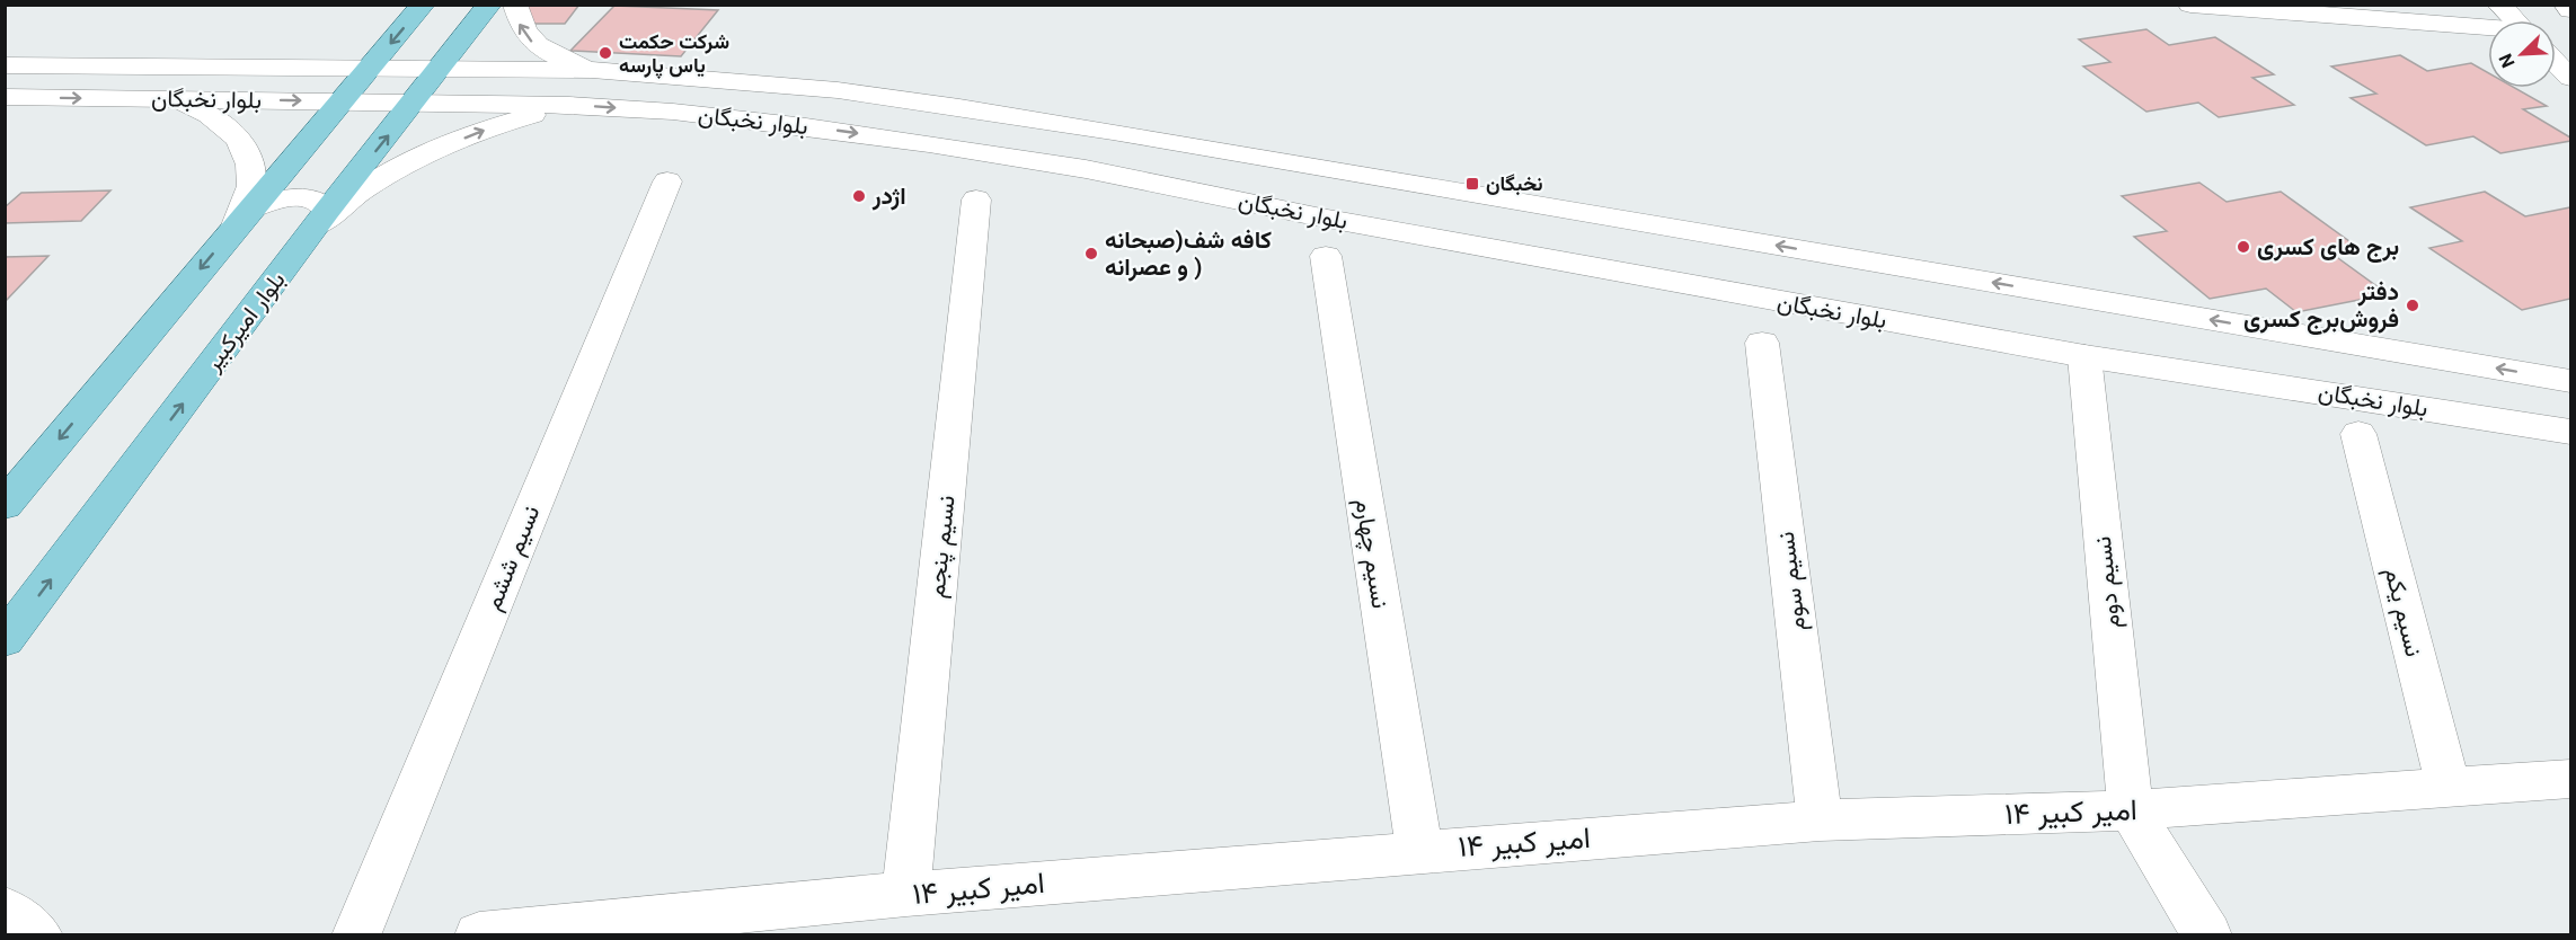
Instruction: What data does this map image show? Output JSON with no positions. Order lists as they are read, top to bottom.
{
  "streets": {
    "main road": [
      "بلوار نخبگان",
      "بلوار امیرکبیر",
      "نسیم پنجم",
      "نسیم چهارم",
      "نسیم ششم",
      "نسیم سوم",
      "نسیم دوم",
      "نسیم یکم",
      "امیر کبیر ۱۴"
    ]
  },
  "crossings": [
    ["بلوار نخبگان", "بلوار امیرکبیر"],
    ["بلوار نخبگان", "نسیم دوم"],
    ["نسیم پنجم", "امیر کبیر ۱۴"],
    ["نسیم چهارم", "امیر کبیر ۱۴"],
    ["نسیم سوم", "امیر کبیر ۱۴"],
    ["نسیم دوم", "امیر کبیر ۱۴"],
    ["نسیم یکم", "امیر کبیر ۱۴"]
  ],
  "places": {
    "other": [
      "شرکت حکمت یاس پارسه",
      "اژدر",
      "برج های کسری",
      "کافه شف(صبحانه و عصرانه )",
      "دفتر فروش‌برج کسری"
    ],
    "transit": ["نخبگان"]
  },
  "north": "bottom left"
}
